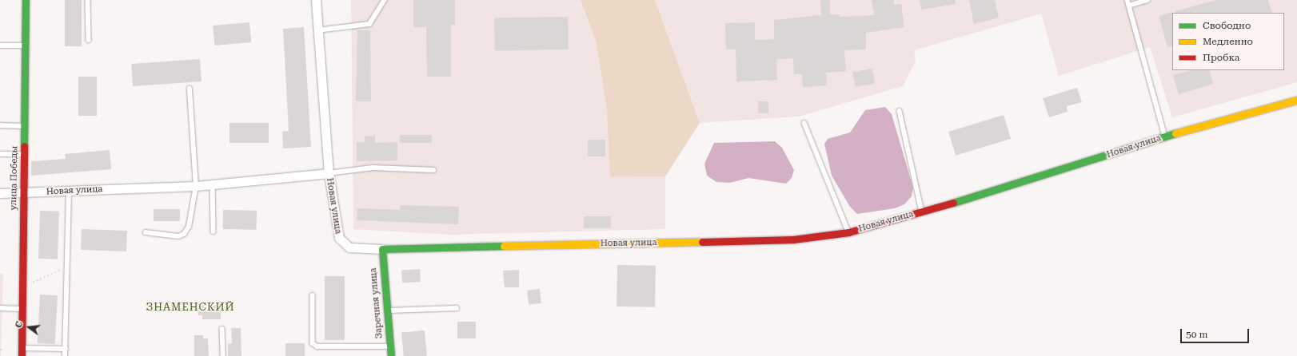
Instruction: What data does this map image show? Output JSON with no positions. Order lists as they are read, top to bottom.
{
  "streets": {
    "street": ["Новая улица", "улица Победы", "Заречная улица"]
  },
  "crossings": [
    ["Новая улица", "улица Победы"],
    ["Новая улица", "Заречная улица"]
  ],
  "districts": ["ЗНАМЕНСКИЙ"],
  "legend": ["Свободно", "Медленно", "Пробка"],
  "scale_bar": "50 m",
  "north": "left"
}
